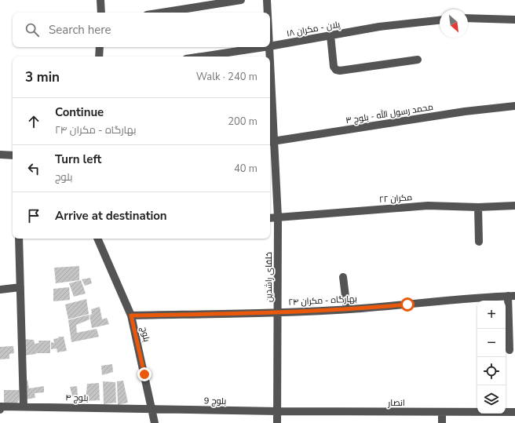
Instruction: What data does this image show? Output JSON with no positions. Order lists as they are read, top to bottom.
{
  "streets": {
    "street": [
      "پلان - مکران ۱۸",
      "محمد رسول الله - بلوچ ۳",
      "مکران ۲۲",
      "خلفای راشدین",
      "بهارگاه - مکران ۲۴",
      "بلوچ",
      "بلوچ ۴",
      "بلوچ 9",
      "انصار"
    ]
  },
  "crossings": [
    ["محمد رسول الله - بلوچ ۳", "خلفای راشدین"],
    ["مکران ۲۲", "خلفای راشدین"],
    ["خلفای راشدین", "بهارگاه - مکران ۲۴"],
    ["خلفای راشدین", "بلوچ 9"],
    ["خلفای راشدین", "انصار"],
    ["بهارگاه - مکران ۲۴", "بلوچ"],
    ["بلوچ", "بلوچ ۴"],
    ["بلوچ", "بلوچ 9"],
    ["بلوچ ۴", "بلوچ 9"],
    ["بلوچ 9", "انصار"]
  ],
  "north": "bottom right",
  "page": {
    "search": "Search here",
    "heading": ["3 min", "Walk · 240 m"],
    "list": [
      ["Continue", "بهارگاه - مکران ۲۴", "200 m"],
      ["Turn left", "بلوچ", "40 m"],
      "Arrive at destination"
    ],
    "map_buttons": ["+", "−"]
  }
}
